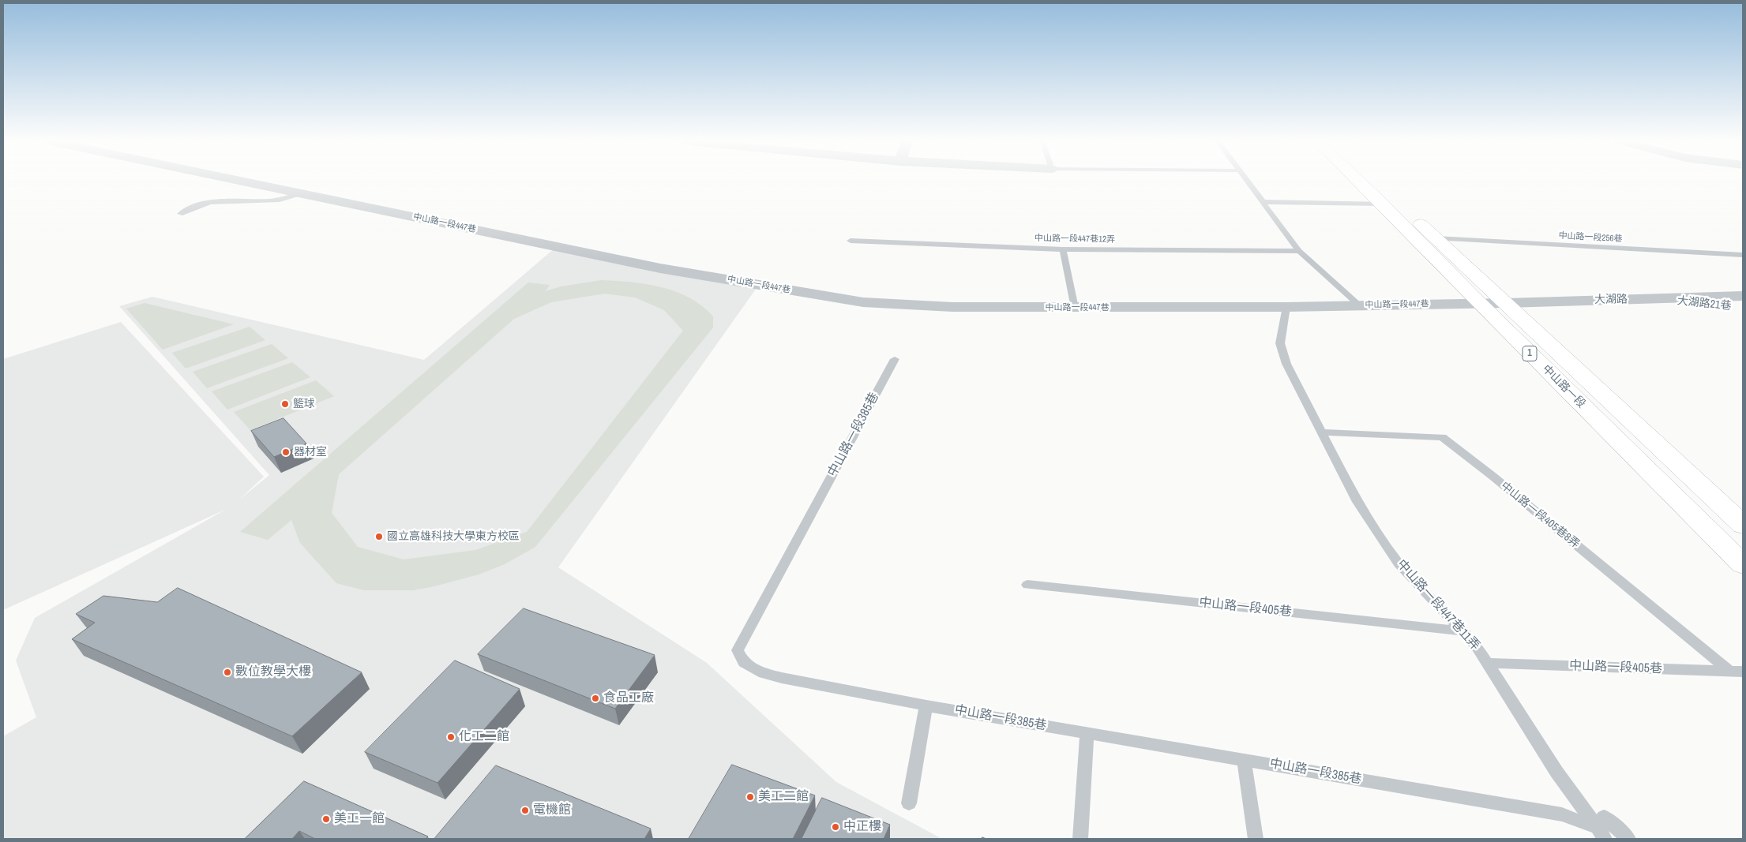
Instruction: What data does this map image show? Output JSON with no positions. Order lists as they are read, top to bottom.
{
  "streets": {
    "main road": ["1", "中山路一段"],
    "street": ["中山路一段447巷", "大湖路", "大湖路21巷"],
    "lane": [
      "中山路一段256巷",
      "中山路一段447巷12弄",
      "中山路一段385巷",
      "中山路一段405巷8弄",
      "中山路一段447巷11弄",
      "中山路一段405巷"
    ]
  },
  "crossings": [
    ["中山路一段447巷", "大湖路"],
    ["中山路一段447巷", "中山路一段"],
    ["中山路一段447巷", "中山路一段447巷11弄"],
    ["中山路一段256巷", "中山路一段"],
    ["大湖路", "大湖路21巷"],
    ["大湖路", "中山路一段"],
    ["中山路一段385巷", "中山路一段447巷11弄"],
    ["中山路一段405巷8弄", "中山路一段447巷11弄"],
    ["中山路一段405巷8弄", "中山路一段405巷"],
    ["中山路一段447巷11弄", "中山路一段405巷"]
  ],
  "places": [
    "籃球",
    "器材室",
    "國立高雄科技大學東方校區",
    "數位教學大樓",
    "食品工廠",
    "化工二館",
    "美工二館",
    "電機館",
    "美工一館",
    "中正樓"
  ]
}
